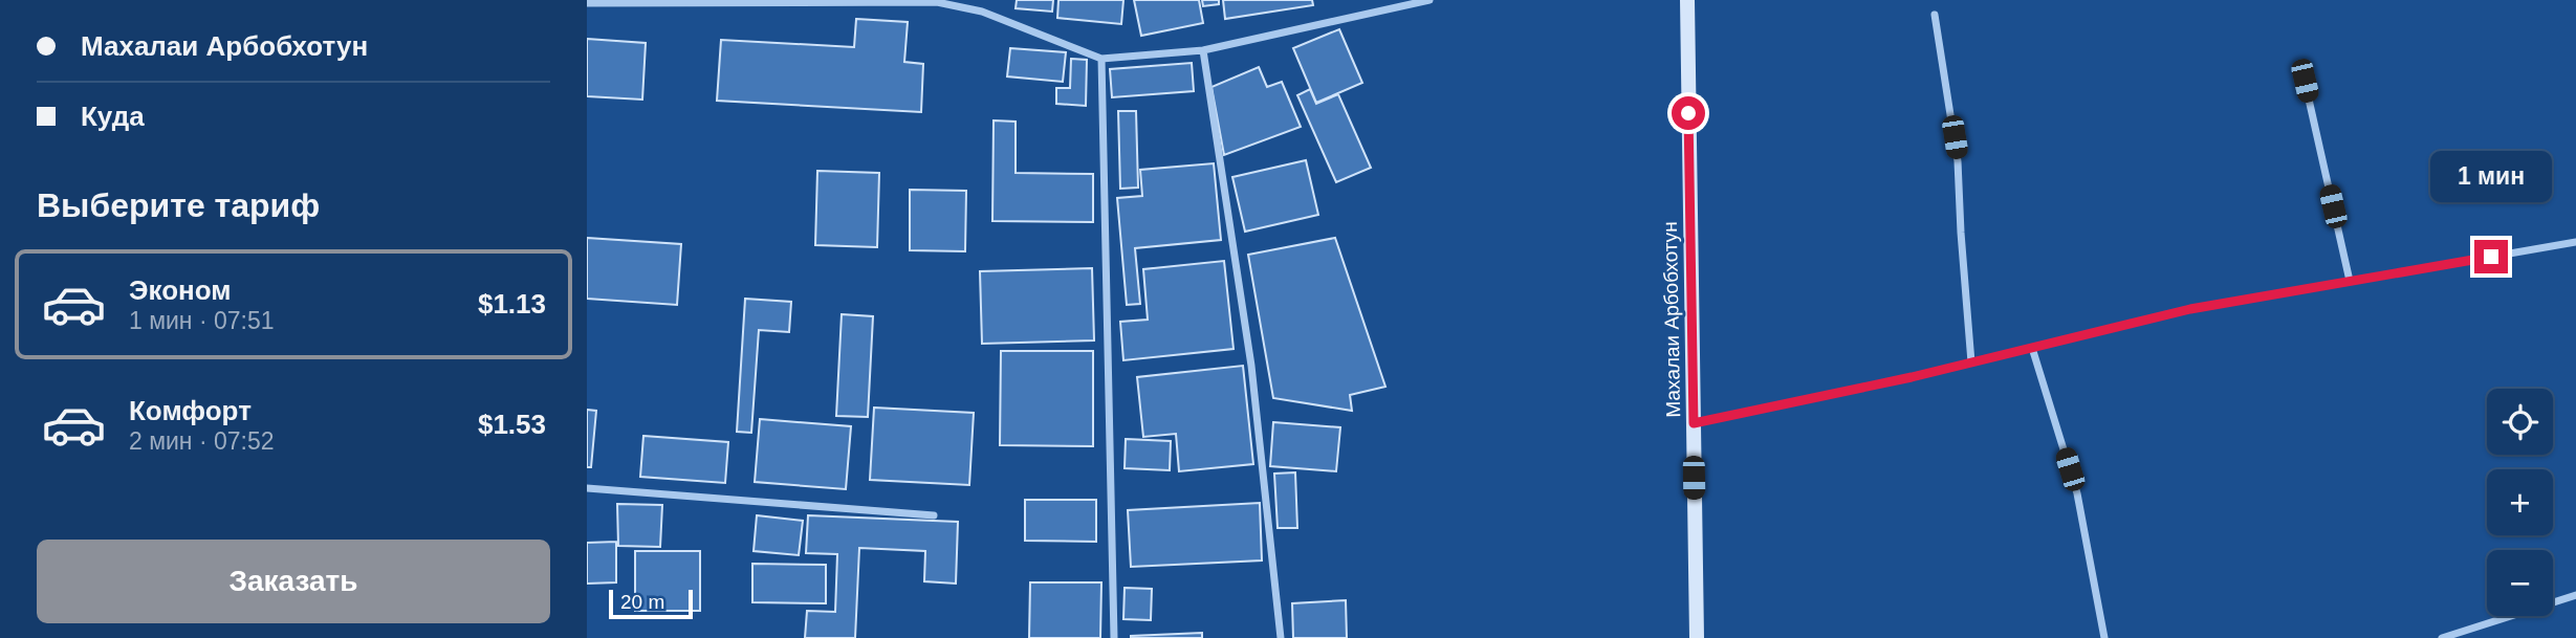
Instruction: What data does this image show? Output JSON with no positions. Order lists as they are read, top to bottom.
{
  "streets": {
    "street": ["Махалаи Арбобхотун"]
  },
  "scale_bar": "20 m",
  "page": {
    "banner": ["Махалаи Арбобхотун", "Куда"],
    "bubble": "1 мин",
    "heading": "Выберите тариф",
    "list": [
      {
        "name": "Эконом",
        "note": "1 мин · 07:51",
        "value": "$1.13"
      },
      {
        "name": "Комфорт",
        "note": "2 мин · 07:52",
        "value": "$1.53"
      }
    ],
    "map_buttons": ["+", "−"],
    "buttons": "Заказать",
    "scale": "20 m"
  }
}
